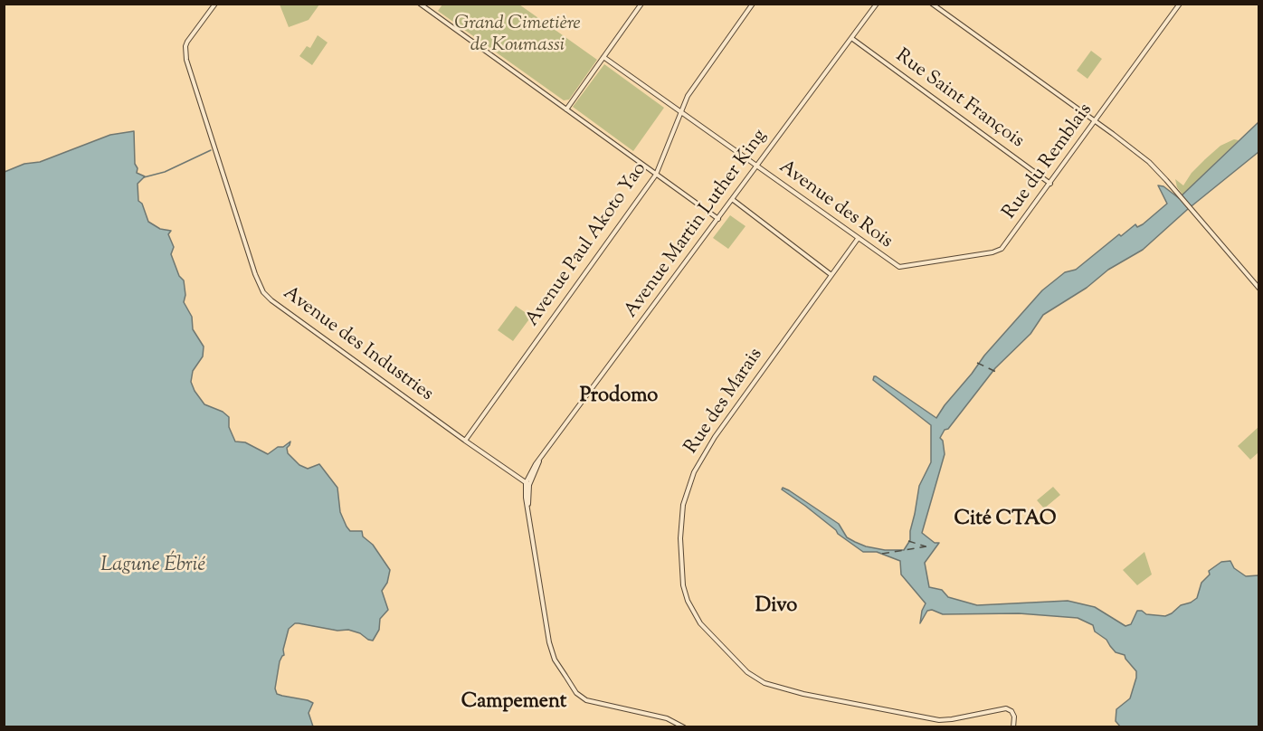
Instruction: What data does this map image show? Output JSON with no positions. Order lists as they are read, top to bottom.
{
  "streets": {
    "street": [
      "Rue Saint François",
      "Rue du Remblais",
      "Avenue des Rois",
      "Avenue Martin Luther King",
      "Avenue Paul Akoto Yao",
      "Avenue des Industries",
      "Rue des Marais"
    ]
  },
  "crossings": [
    ["Rue Saint François", "Rue du Remblais"],
    ["Rue Saint François", "Avenue Martin Luther King"],
    ["Rue du Remblais", "Avenue des Rois"],
    ["Avenue des Rois", "Avenue Martin Luther King"],
    ["Avenue des Rois", "Avenue Paul Akoto Yao"],
    ["Avenue des Rois", "Rue des Marais"],
    ["Avenue Martin Luther King", "Avenue des Industries"],
    ["Avenue Paul Akoto Yao", "Avenue des Industries"]
  ],
  "districts": [
    "Prodomo",
    "Cité CTAO",
    "Divo",
    "Campement"
  ],
  "water": ["Lagune Ébrié"],
  "parks": ["Grand Cimetière de Koumassi"]
}
